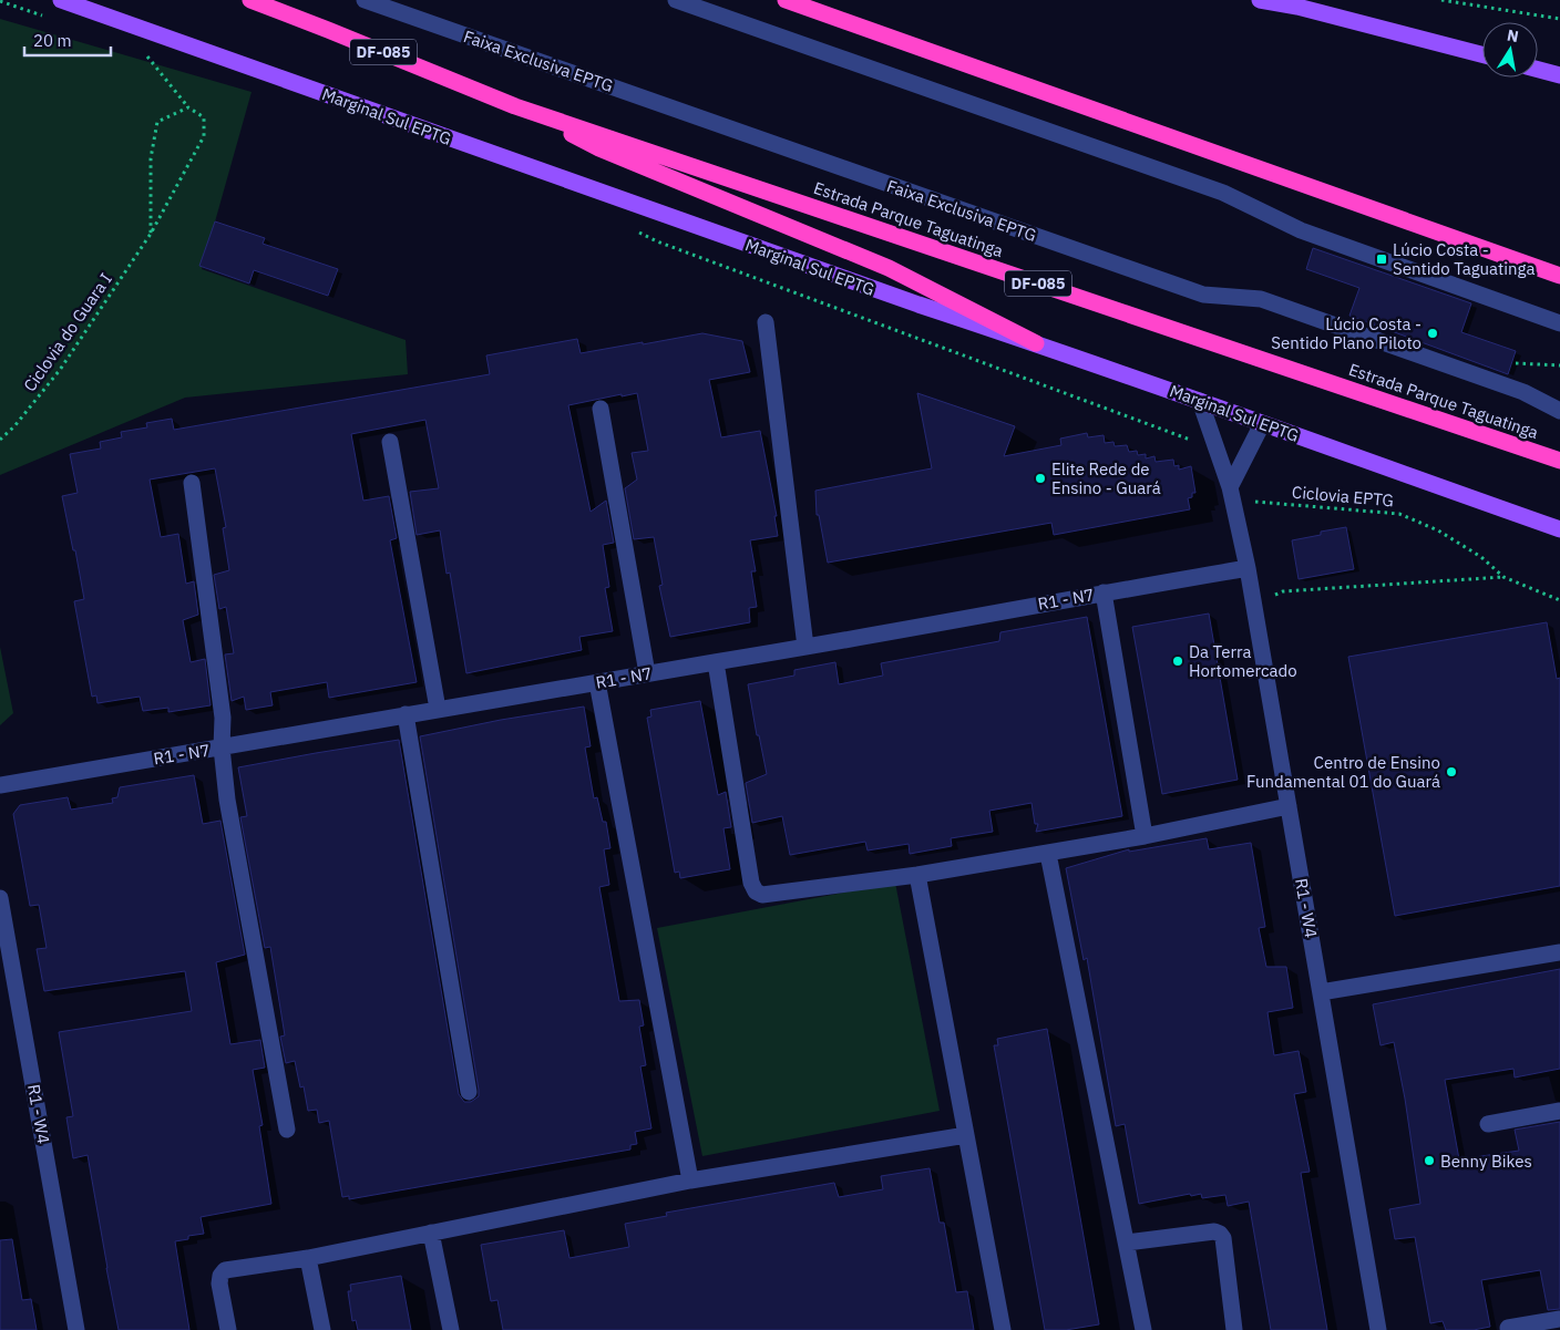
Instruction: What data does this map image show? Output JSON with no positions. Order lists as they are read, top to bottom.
{
  "streets": {
    "highway": ["DF-085", "Estrada Parque Taguatinga"],
    "main road": ["Marginal Sul EPTG"],
    "street": ["Faixa Exclusiva EPTG", "R1 - N7", "R1 - W4"],
    "path": ["Ciclovia do Guara I", "Ciclovia EPTG"]
  },
  "crossings": [
    ["Marginal Sul EPTG", "R1 - W4"],
    ["Ciclovia EPTG", "R1 - W4"],
    ["R1 - N7", "R1 - W4"]
  ],
  "places": {
    "transit": ["Lúcio Costa - Sentido Taguatinga"],
    "other": [
      "Lúcio Costa - Sentido Plano Piloto",
      "Elite Rede de Ensino - Guará",
      "Da Terra Hortomercado",
      "Centro de Ensino Fundamental 01 do Guará",
      "Benny Bikes"
    ]
  },
  "scale_bar": "20 m",
  "north": "top"
}
